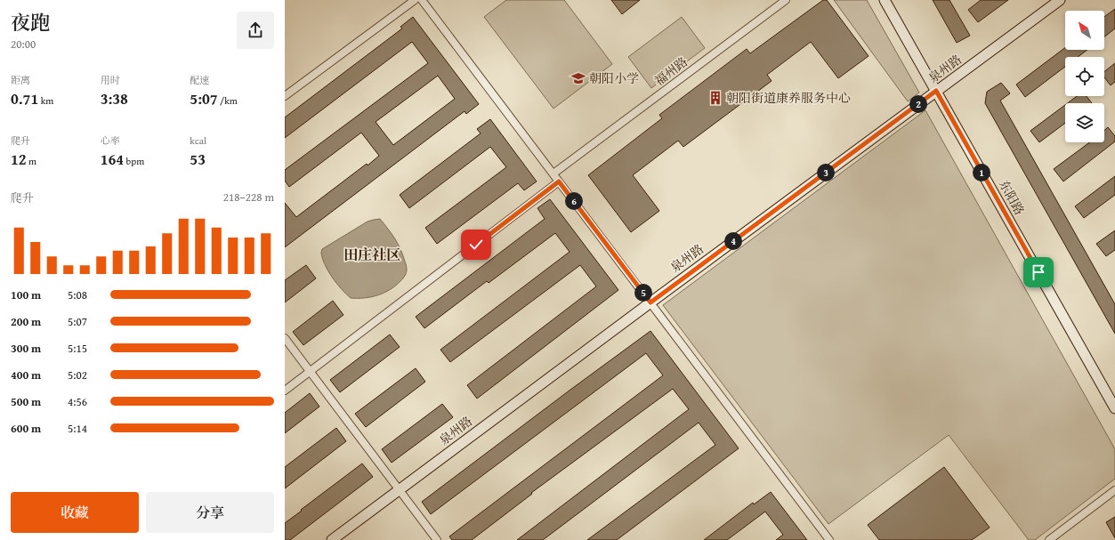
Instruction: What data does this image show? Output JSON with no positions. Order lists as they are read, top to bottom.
{
  "streets": {
    "street": ["泉州路", "福州路", "东阳路"]
  },
  "crossings": [
    ["泉州路", "东阳路"]
  ],
  "districts": ["田庄社区"],
  "places": {
    "school or university": ["朝阳小学"],
    "building": ["朝阳街道康养服务中心"]
  },
  "north": "top left",
  "page": {
    "heading": ["夜跑", "20:00"],
    "stats": [
      ["距离", "0.71 km"],
      ["用时", "3:38"],
      ["配速", "5:07 /km"],
      ["爬升", "12 m"],
      ["心率", "164 bpm"],
      ["kcal", "53"]
    ],
    "pins": [
      "2",
      "1",
      "3",
      "6",
      "4",
      "5"
    ],
    "chart": ["爬升", "218–228 m"],
    "list": [
      {
        "name": "100 m",
        "note": "5:08"
      },
      {
        "name": "200 m",
        "note": "5:07"
      },
      {
        "name": "300 m",
        "note": "5:15"
      },
      {
        "name": "400 m",
        "note": "5:02"
      },
      {
        "name": "500 m",
        "note": "4:56"
      },
      {
        "name": "600 m",
        "note": "5:14"
      }
    ],
    "buttons": ["收藏", "分享"]
  }
}
